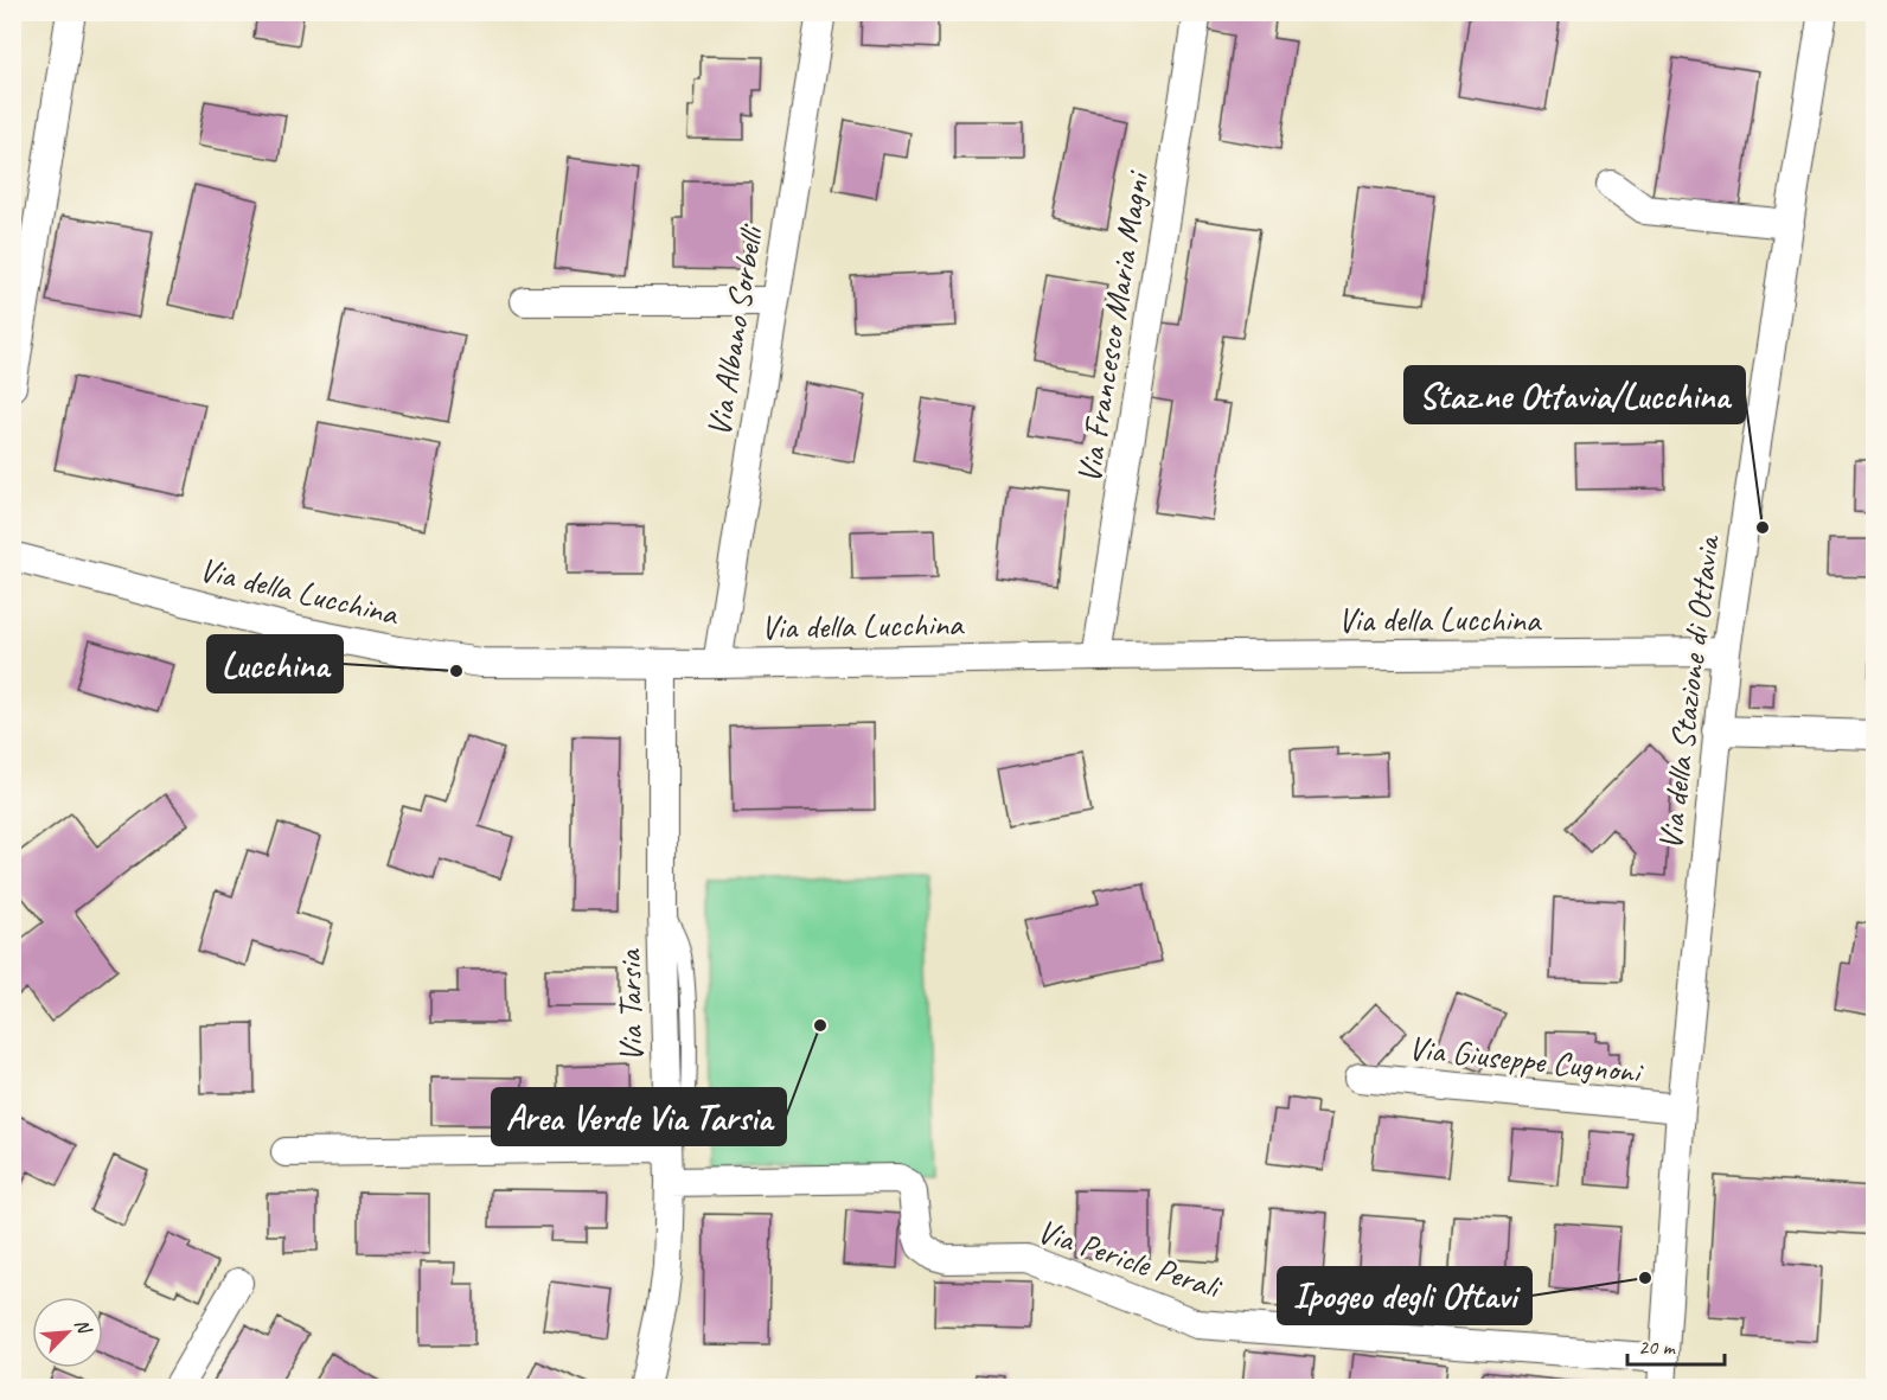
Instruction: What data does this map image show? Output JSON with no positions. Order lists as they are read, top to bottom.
{
  "streets": {
    "street": [
      "Via Francesco Maria Magni",
      "Via Albano Sorbelli",
      "Via della Lucchina",
      "Via della Stazione di Ottavia",
      "Via Tarsia",
      "Via Giuseppe Cugnoni",
      "Via Pericle Perali"
    ]
  },
  "crossings": [
    ["Via Francesco Maria Magni", "Via della Lucchina"],
    ["Via Albano Sorbelli", "Via della Lucchina"],
    ["Via della Lucchina", "Via della Stazione di Ottavia"],
    ["Via della Lucchina", "Via Tarsia"],
    ["Via della Stazione di Ottavia", "Via Giuseppe Cugnoni"],
    ["Via della Stazione di Ottavia", "Via Pericle Perali"],
    ["Via Tarsia", "Via Pericle Perali"]
  ],
  "places": [
    "Staz.ne Ottavia/Lucchina",
    "Lucchina",
    "Area Verde Via Tarsia",
    "Ipogeo degli Ottavi"
  ],
  "scale_bar": "20 m",
  "north": "top right"
}
